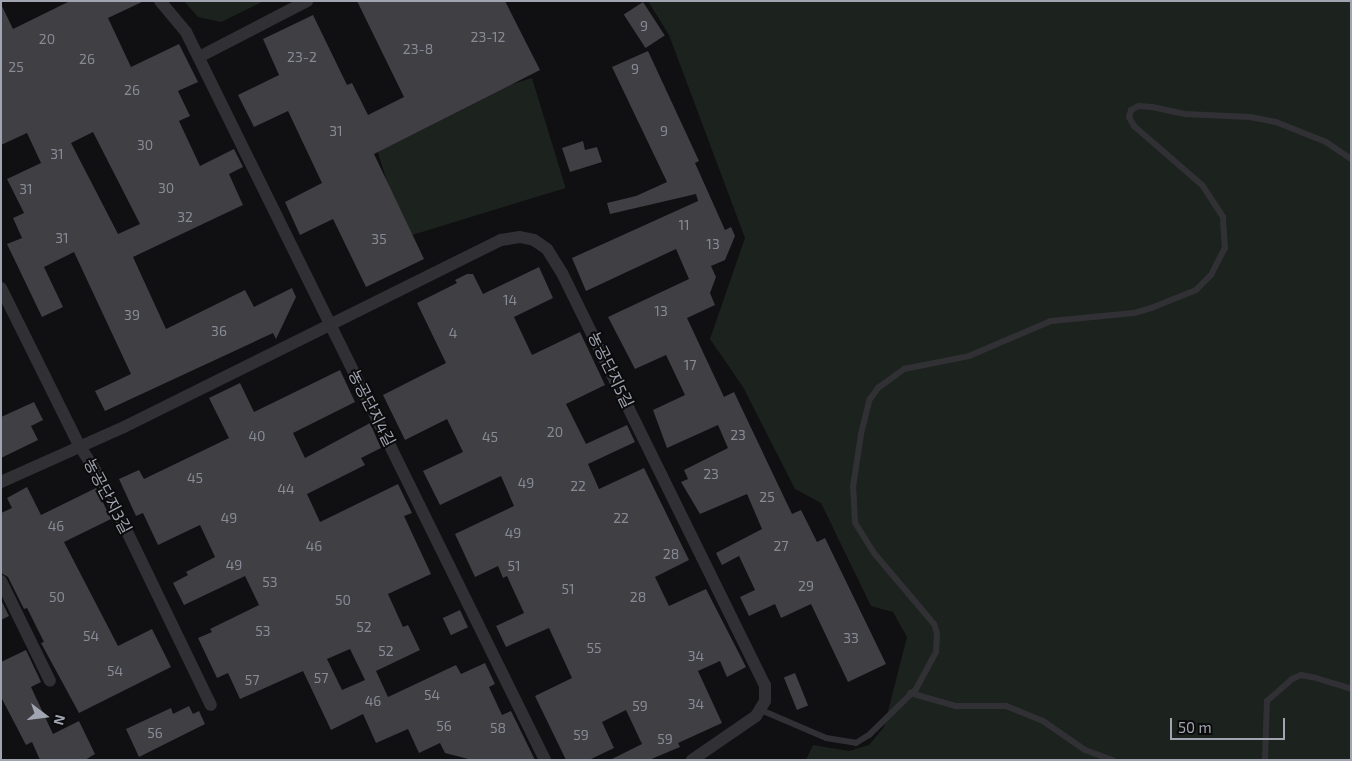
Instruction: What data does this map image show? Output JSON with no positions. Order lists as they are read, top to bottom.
{
  "streets": {
    "street": ["농공단지5길", "농공단지4길", "농공단지3길"]
  },
  "crossings": [
    ["농공단지5길", "농공단지4길"],
    ["농공단지5길", "농공단지3길"]
  ],
  "house_numbers": [
    "9",
    "23-12",
    "20",
    "23-8",
    "23-2",
    "26",
    "25",
    "9",
    "26",
    "31",
    "9",
    "30",
    "31",
    "30",
    "31",
    "32",
    "11",
    "31",
    "35",
    "13",
    "14",
    "13",
    "39",
    "36",
    "4",
    "17",
    "20",
    "23",
    "40",
    "45",
    "23",
    "45",
    "49",
    "22",
    "44",
    "25",
    "49",
    "22",
    "46",
    "49",
    "46",
    "27",
    "28",
    "49",
    "51",
    "53",
    "29",
    "51",
    "50",
    "28",
    "50",
    "52",
    "53",
    "54",
    "33",
    "55",
    "52",
    "34",
    "54",
    "57",
    "57",
    "54",
    "46",
    "34",
    "59",
    "56",
    "58",
    "56",
    "59",
    "59"
  ],
  "scale_bar": "50 m",
  "north": "right"
}
